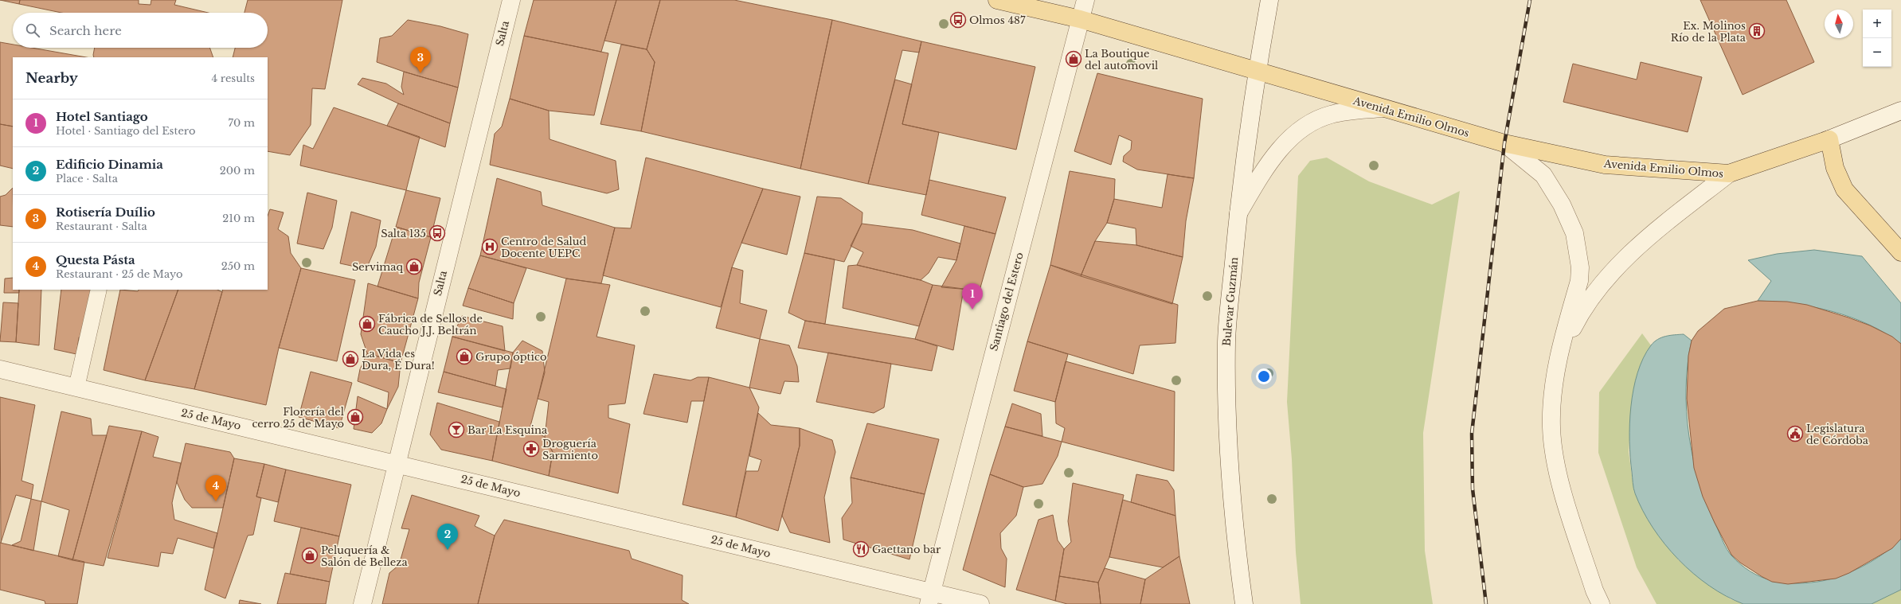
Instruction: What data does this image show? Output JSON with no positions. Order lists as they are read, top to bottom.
{
  "streets": {
    "main road": ["Avenida Emilio Olmos"],
    "street": [
      "Salta",
      "Santiago del Estero",
      "Bulevar Guzmán",
      "25 de Mayo"
    ]
  },
  "crossings": [
    ["Salta", "25 de Mayo"],
    ["Avenida Emilio Olmos", "Santiago del Estero"],
    ["Avenida Emilio Olmos", "Bulevar Guzmán"],
    ["Santiago del Estero", "25 de Mayo"]
  ],
  "places": {
    "bus stop": ["Olmos 487", "Salta 135"],
    "building": ["Ex. Molinos Río de la Plata"],
    "shop": [
      "La Boutique del automovil",
      "Servimaq",
      "Fábrica de Sellos de Caucho J.J. Beltrán",
      "Grupo óptico",
      "La Vida es Dura, É Dura!",
      "Florería del cerro 25 de Mayo",
      "Peluquería & Salón de Belleza"
    ],
    "hospital": ["Centro de Salud Docente UEPC"],
    "bar": ["Bar La Esquina"],
    "public building": ["Legislatura de Córdoba"],
    "pharmacy": ["Droguería Sarmiento"],
    "restaurant": ["Gaettano bar"]
  },
  "north": "top",
  "page": {
    "map_buttons": ["+", "−"],
    "search": "Search here",
    "pins": [
      "3",
      "1",
      "4",
      "2"
    ],
    "heading": ["Nearby", "4 results"],
    "list": [
      {
        "mark": "1",
        "name": "Hotel Santiago",
        "note": "Hotel · Santiago del Estero",
        "value": "70 m"
      },
      {
        "mark": "2",
        "name": "Edificio Dinamia",
        "note": "Place · Salta",
        "value": "200 m"
      },
      {
        "mark": "3",
        "name": "Rotisería Duílio",
        "note": "Restaurant · Salta",
        "value": "210 m"
      },
      {
        "mark": "4",
        "name": "Questa Pásta",
        "note": "Restaurant · 25 de Mayo",
        "value": "250 m"
      }
    ]
  }
}
